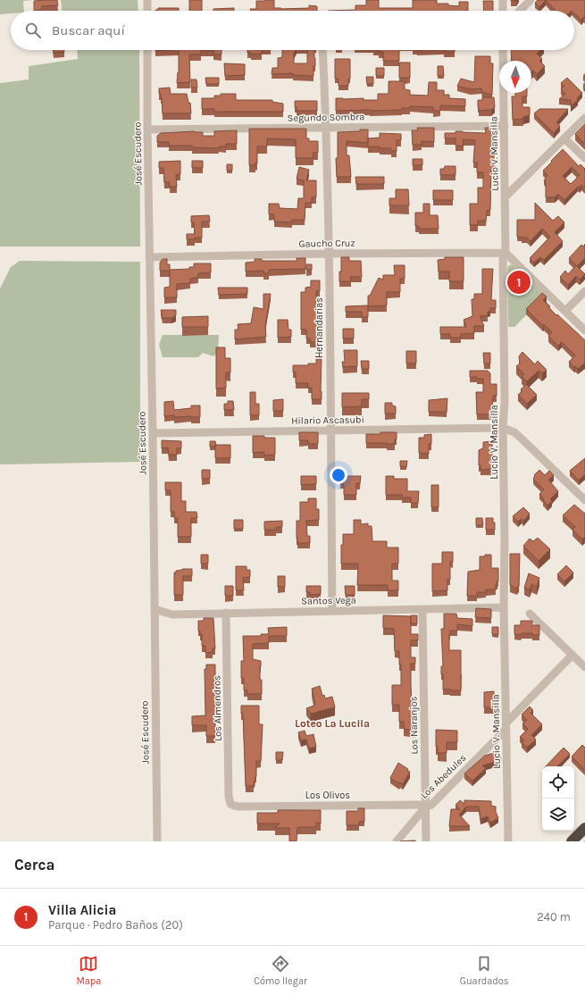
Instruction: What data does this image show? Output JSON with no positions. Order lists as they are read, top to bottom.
{
  "streets": {
    "street": [
      "Segundo Sombra",
      "José Escudero",
      "Lucio V. Mansilla",
      "Gaucho Cruz",
      "Hernandarias",
      "Hilario Ascasubi",
      "Santos Vega",
      "Los Almendros",
      "Los Naranjos",
      "Los Abedules",
      "Los Olivos"
    ]
  },
  "crossings": [
    ["Segundo Sombra", "José Escudero"],
    ["Segundo Sombra", "Lucio V. Mansilla"],
    ["Segundo Sombra", "Hernandarias"],
    ["José Escudero", "Gaucho Cruz"],
    ["José Escudero", "Hilario Ascasubi"],
    ["José Escudero", "Santos Vega"],
    ["Lucio V. Mansilla", "Gaucho Cruz"],
    ["Lucio V. Mansilla", "Hilario Ascasubi"],
    ["Lucio V. Mansilla", "Santos Vega"],
    ["Lucio V. Mansilla", "Los Abedules"],
    ["Gaucho Cruz", "Hernandarias"],
    ["Hernandarias", "Hilario Ascasubi"],
    ["Hernandarias", "Santos Vega"],
    ["Santos Vega", "Los Almendros"],
    ["Santos Vega", "Los Naranjos"],
    ["Los Almendros", "Los Olivos"],
    ["Los Naranjos", "Los Abedules"],
    ["Los Naranjos", "Los Olivos"],
    ["Los Abedules", "Los Olivos"]
  ],
  "districts": ["Loteo La Lucila"],
  "north": "bottom",
  "page": {
    "search": "Buscar aquí",
    "pins": "1",
    "heading": "Cerca",
    "list": [
      {
        "mark": "1",
        "name": "Villa Alicia",
        "note": "Parque · Pedro Baños (20)",
        "value": "240 m"
      }
    ],
    "nav": ["Mapa", "Cómo llegar", "Guardados"]
  }
}
